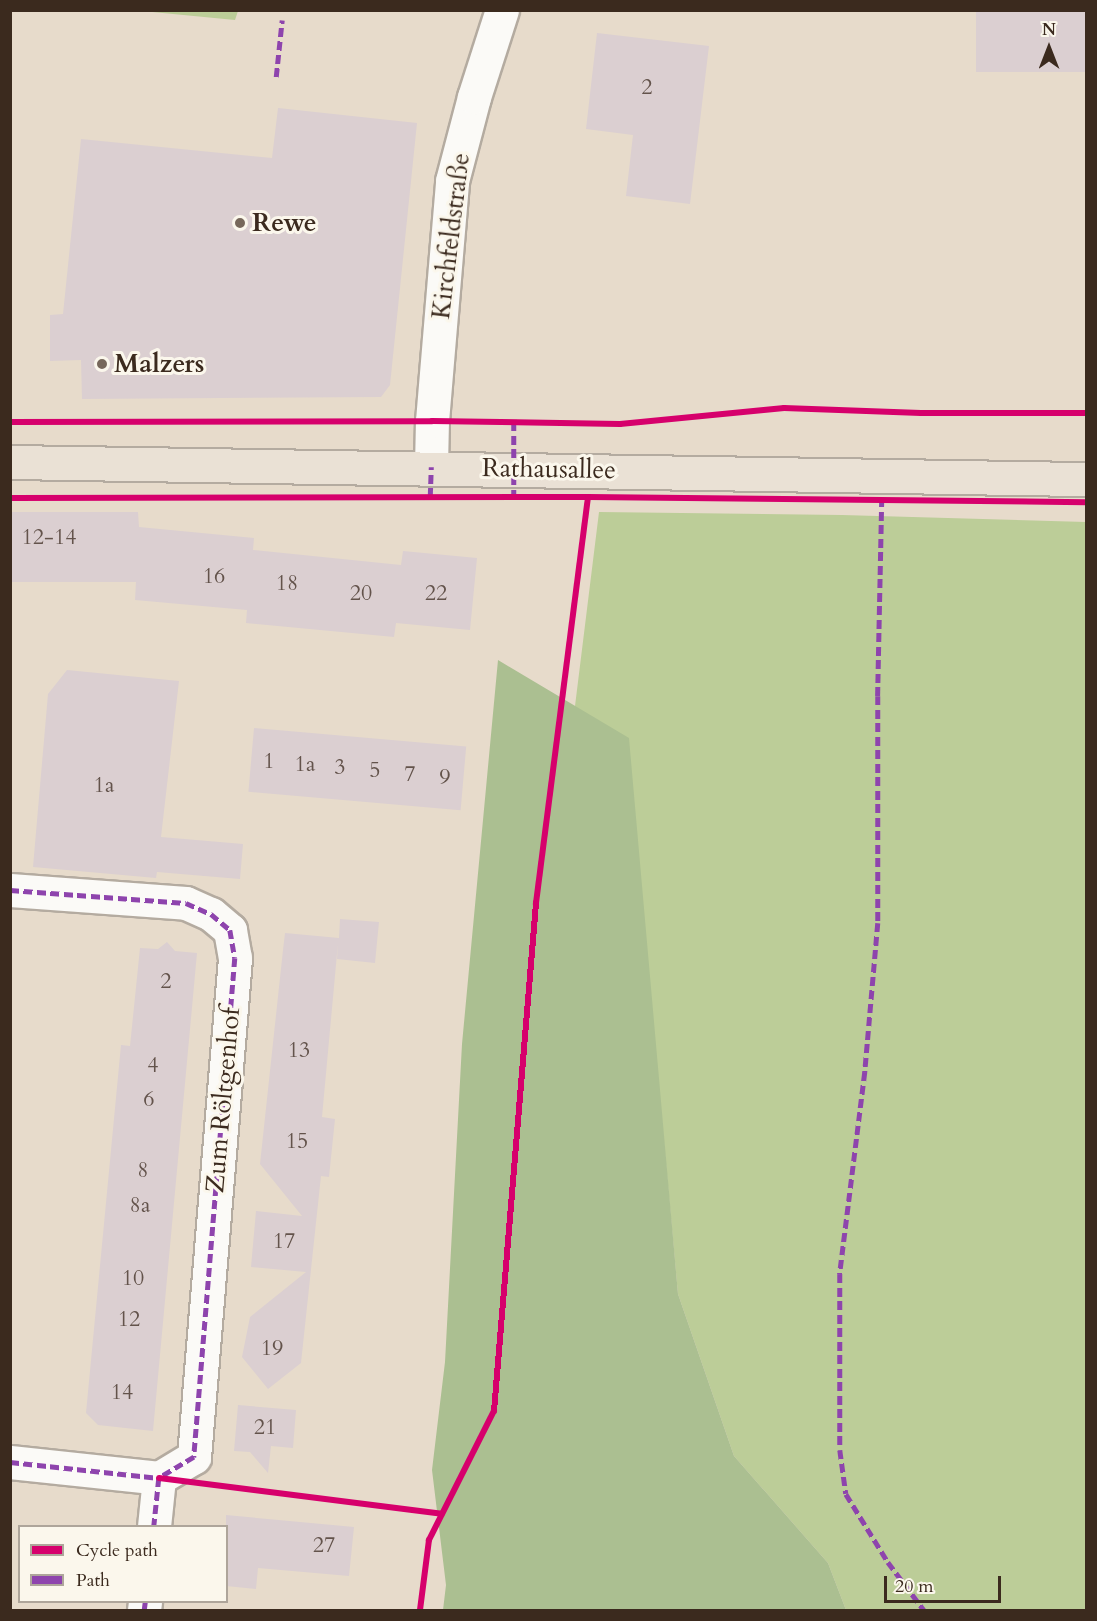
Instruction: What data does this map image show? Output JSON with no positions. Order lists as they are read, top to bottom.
{
  "streets": {
    "main road": ["Rathausallee"],
    "street": ["Kirchfeldstraße", "Zum Röltgenhof"]
  },
  "crossings": [
    ["Kirchfeldstraße", "Rathausallee"]
  ],
  "places": ["Rewe", "Malzers"],
  "house_numbers": [
    "2",
    "12-14",
    "16",
    "18",
    "20",
    "22",
    "1",
    "1a",
    "3",
    "5",
    "7",
    "9",
    "1a",
    "2",
    "13",
    "4",
    "6",
    "15",
    "8",
    "8a",
    "17",
    "10",
    "12",
    "19",
    "14",
    "21",
    "27"
  ],
  "legend": ["Cycle path", "Path"],
  "scale_bar": "20 m",
  "north": "top"
}
